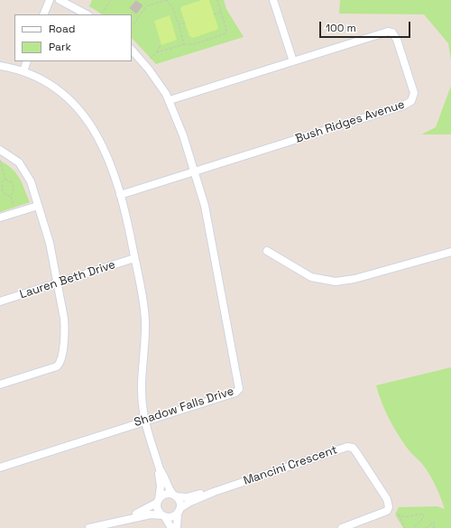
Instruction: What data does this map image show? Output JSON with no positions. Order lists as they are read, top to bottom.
{
  "streets": {
    "street": [
      "Bush Ridges Avenue",
      "Lauren Beth Drive",
      "Shadow Falls Drive",
      "Mancini Crescent"
    ]
  },
  "crossings": [
    ["Bush Ridges Avenue", "Shadow Falls Drive"]
  ],
  "legend": ["Road", "Park"],
  "scale_bar": "100 m"
}
